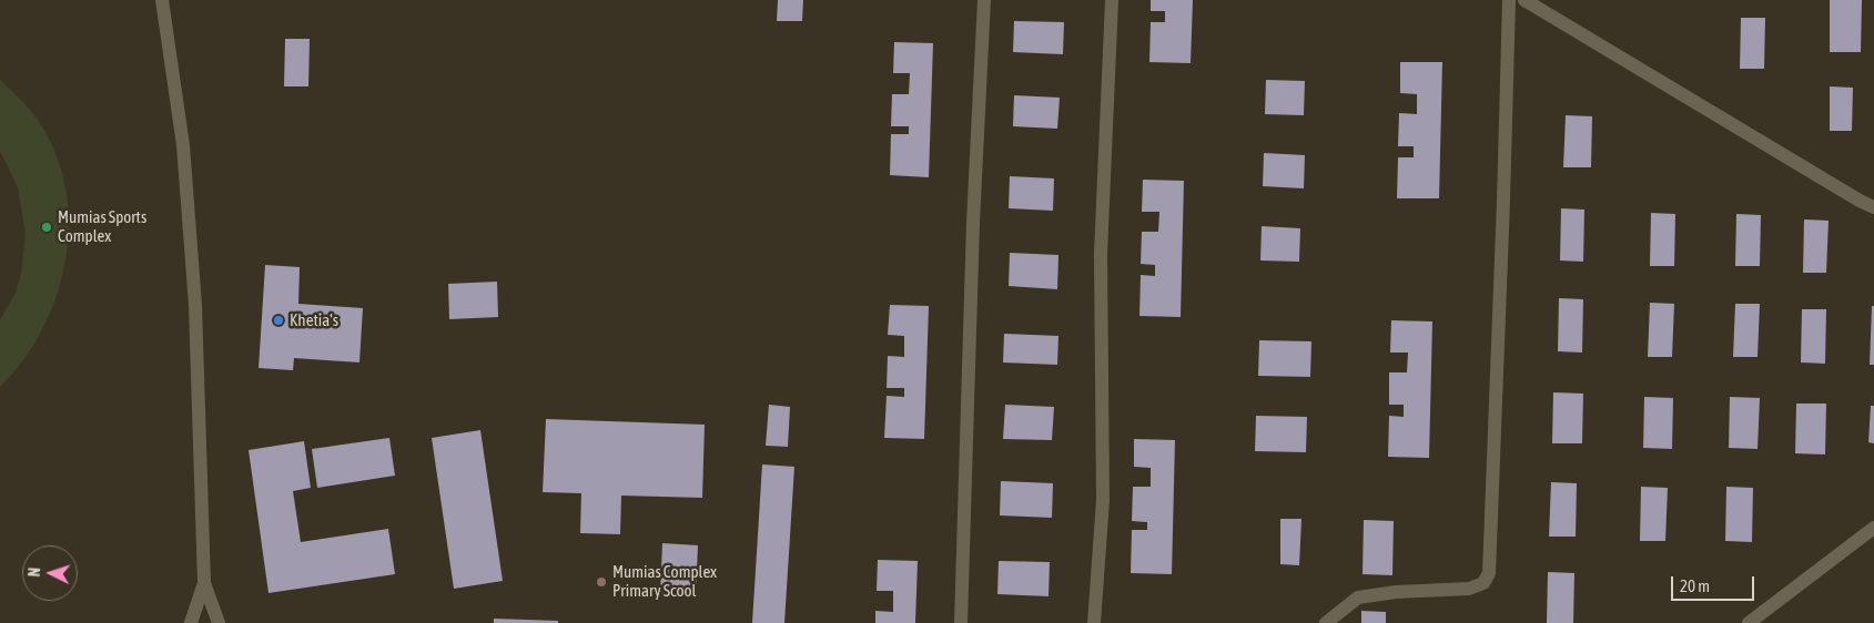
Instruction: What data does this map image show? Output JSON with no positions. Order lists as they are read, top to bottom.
{
  "places": ["Mumias Sports Complex", "Khetia's", "Mumias Complex Primary Scool"],
  "scale_bar": "20 m",
  "north": "left"
}
